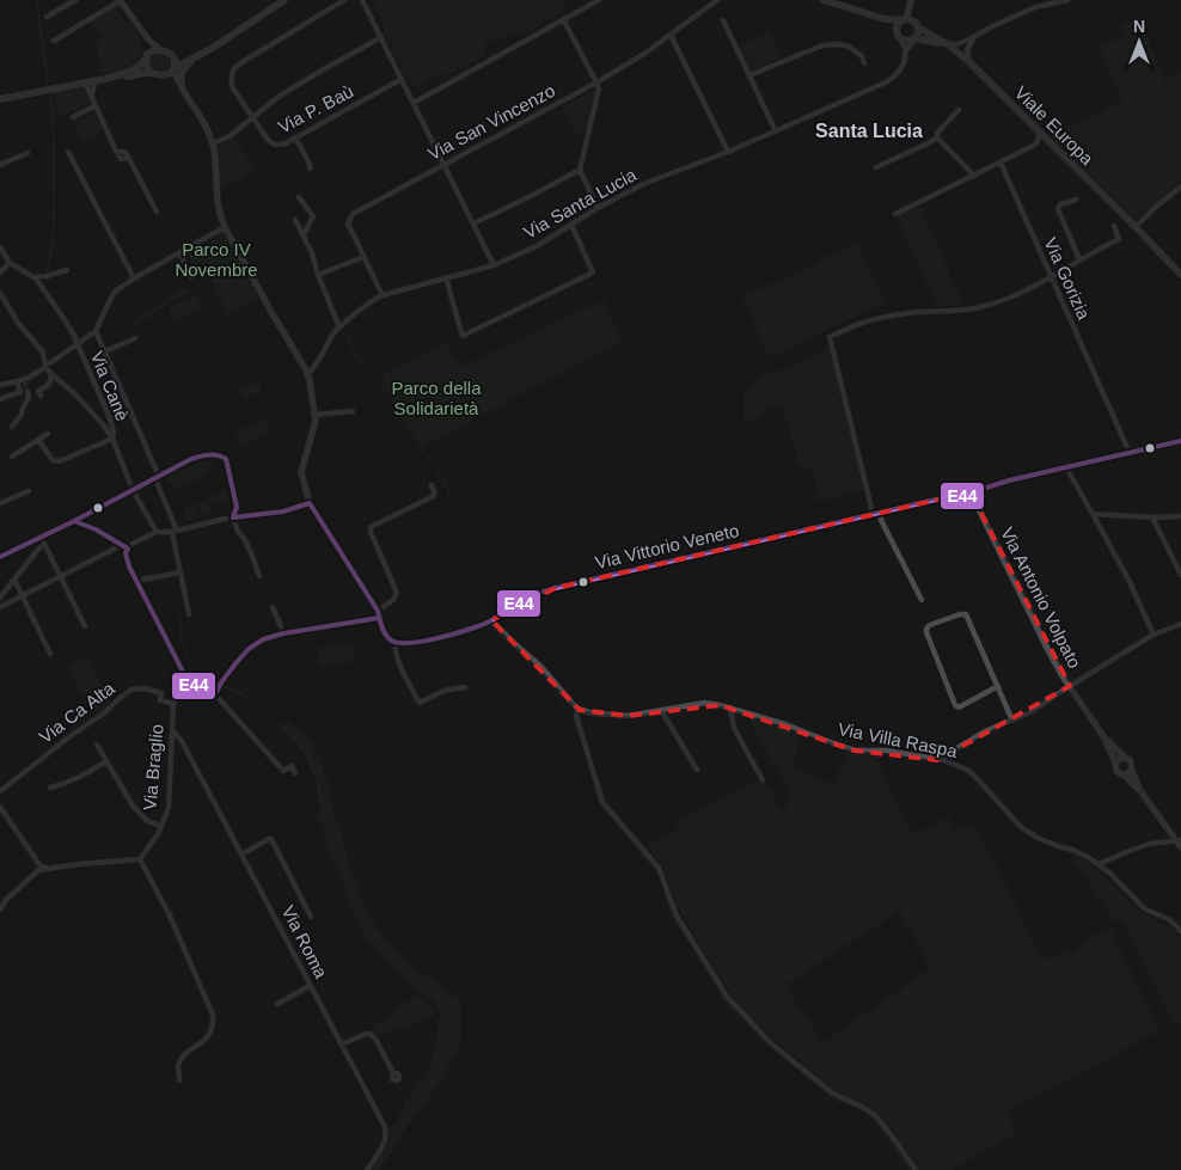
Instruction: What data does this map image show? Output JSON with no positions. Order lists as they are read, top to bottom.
{
  "streets": {
    "main road": ["Viale Europa"],
    "street": [
      "Via P. Baù",
      "Via San Vincenzo",
      "Via Santa Lucia",
      "Via Gorizia",
      "Via Canè",
      "Via Vittorio Veneto",
      "Via Antonio Volpato",
      "Via Ca Alta",
      "Via Villa Raspa",
      "Via Braglio",
      "Via Roma"
    ]
  },
  "crossings": [
    ["Via San Vincenzo", "Via Santa Lucia"],
    ["Viale Europa", "Via Santa Lucia"],
    ["Via Gorizia", "Via Vittorio Veneto"],
    ["Via Vittorio Veneto", "Via Antonio Volpato"],
    ["Via Ca Alta", "Via Braglio"],
    ["Via Braglio", "Via Roma"]
  ],
  "districts": ["Santa Lucia"],
  "parks": ["Parco IV Novembre", "Parco della Solidarietà"],
  "lines": ["transit line E44"],
  "north": "top"
}
